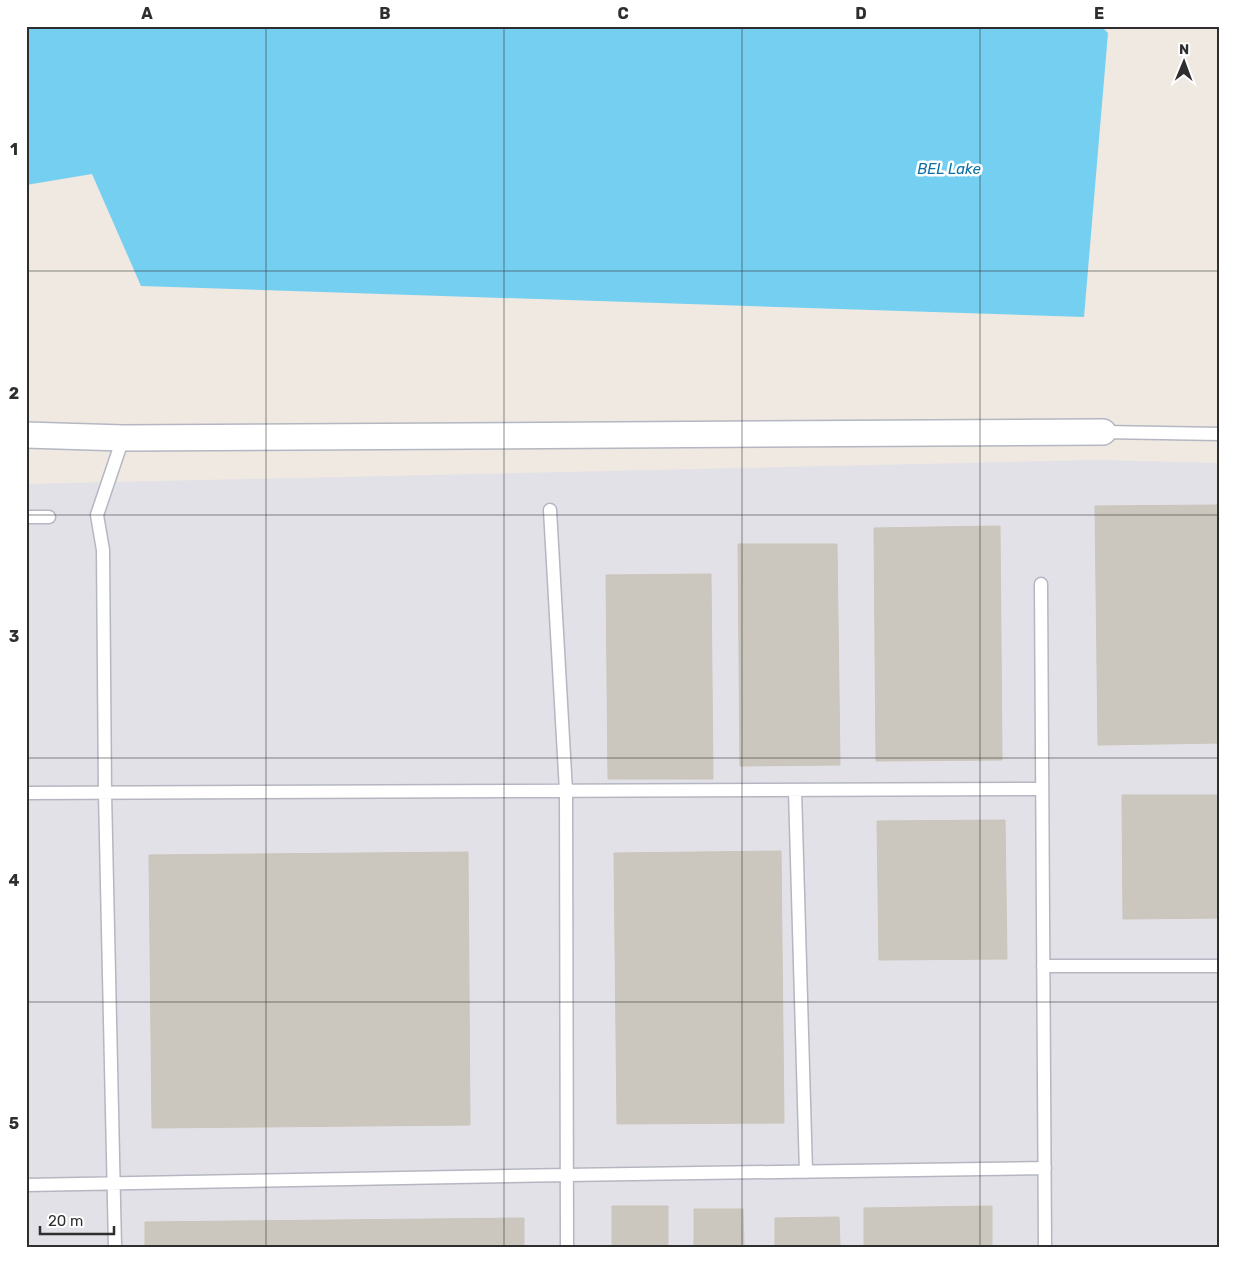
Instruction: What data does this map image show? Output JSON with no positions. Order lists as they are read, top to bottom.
{
  "water": ["BEL Lake"],
  "scale_bar": "20 m",
  "north": "top",
  "grid": {
    "columns": [
      "A",
      "B",
      "C",
      "D",
      "E"
    ],
    "rows": [
      "1",
      "2",
      "3",
      "4",
      "5"
    ]
  }
}
